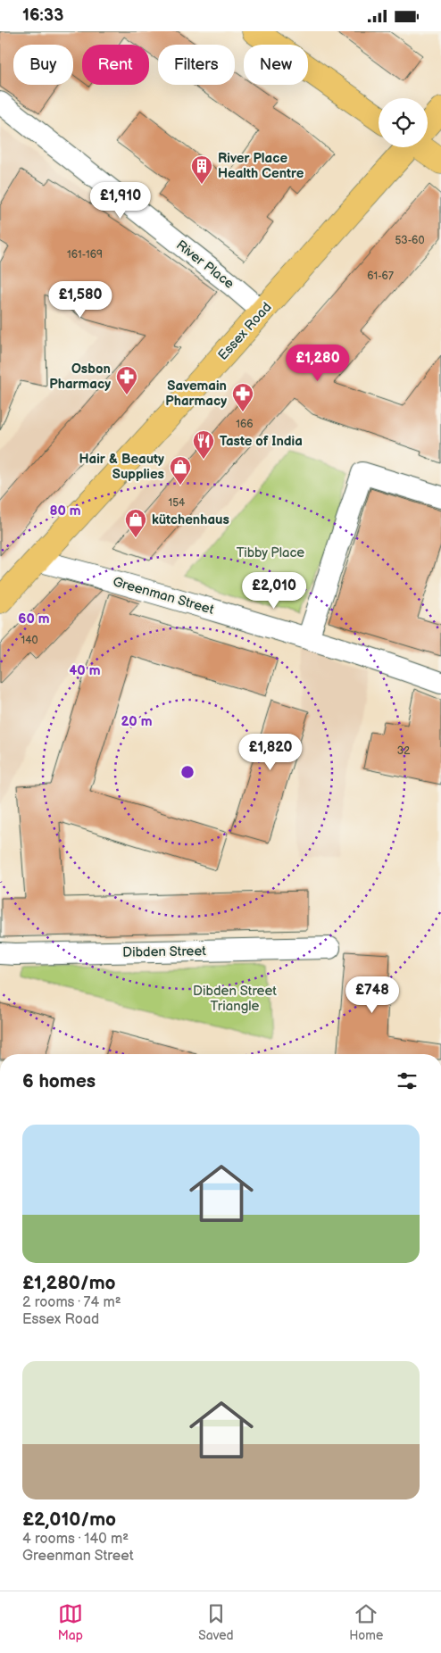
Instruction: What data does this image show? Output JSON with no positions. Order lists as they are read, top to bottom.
{
  "streets": {
    "main road": ["Essex Road"],
    "street": ["River Place", "Greenman Street", "Dibden Street"]
  },
  "crossings": [
    ["River Place", "Essex Road"],
    ["Essex Road", "Greenman Street"]
  ],
  "parks": ["Tibby Place", "Dibden Street Triangle"],
  "places": {
    "building": ["River Place Health Centre"],
    "pharmacy": ["Osbon Pharmacy", "Savemain Pharmacy"],
    "restaurant": ["Taste of India"],
    "shop": ["Hair & Beauty Supplies", "kütchenhaus"]
  },
  "house_numbers": [
    "53-60",
    "161-169",
    "61-67",
    "166",
    "154",
    "140",
    "32"
  ],
  "page": {
    "status": "16:33",
    "chip": [
      "Buy",
      "Rent",
      "Filters",
      "New"
    ],
    "price": [
      "£1,910",
      "£1,580",
      "£1,280",
      "£2,010",
      "£1,820",
      "£748"
    ],
    "heading": "6 homes",
    "list": [
      {
        "name": "£1,280/mo",
        "note": "2 rooms · 74 m² · Essex Road"
      },
      {
        "name": "£2,010/mo",
        "note": "4 rooms · 140 m² · Greenman Street"
      }
    ],
    "tabs": ["Map", "Saved", "Home"]
  },
  "rings": [
    "80 m",
    "60 m",
    "40 m",
    "20 m"
  ]
}
